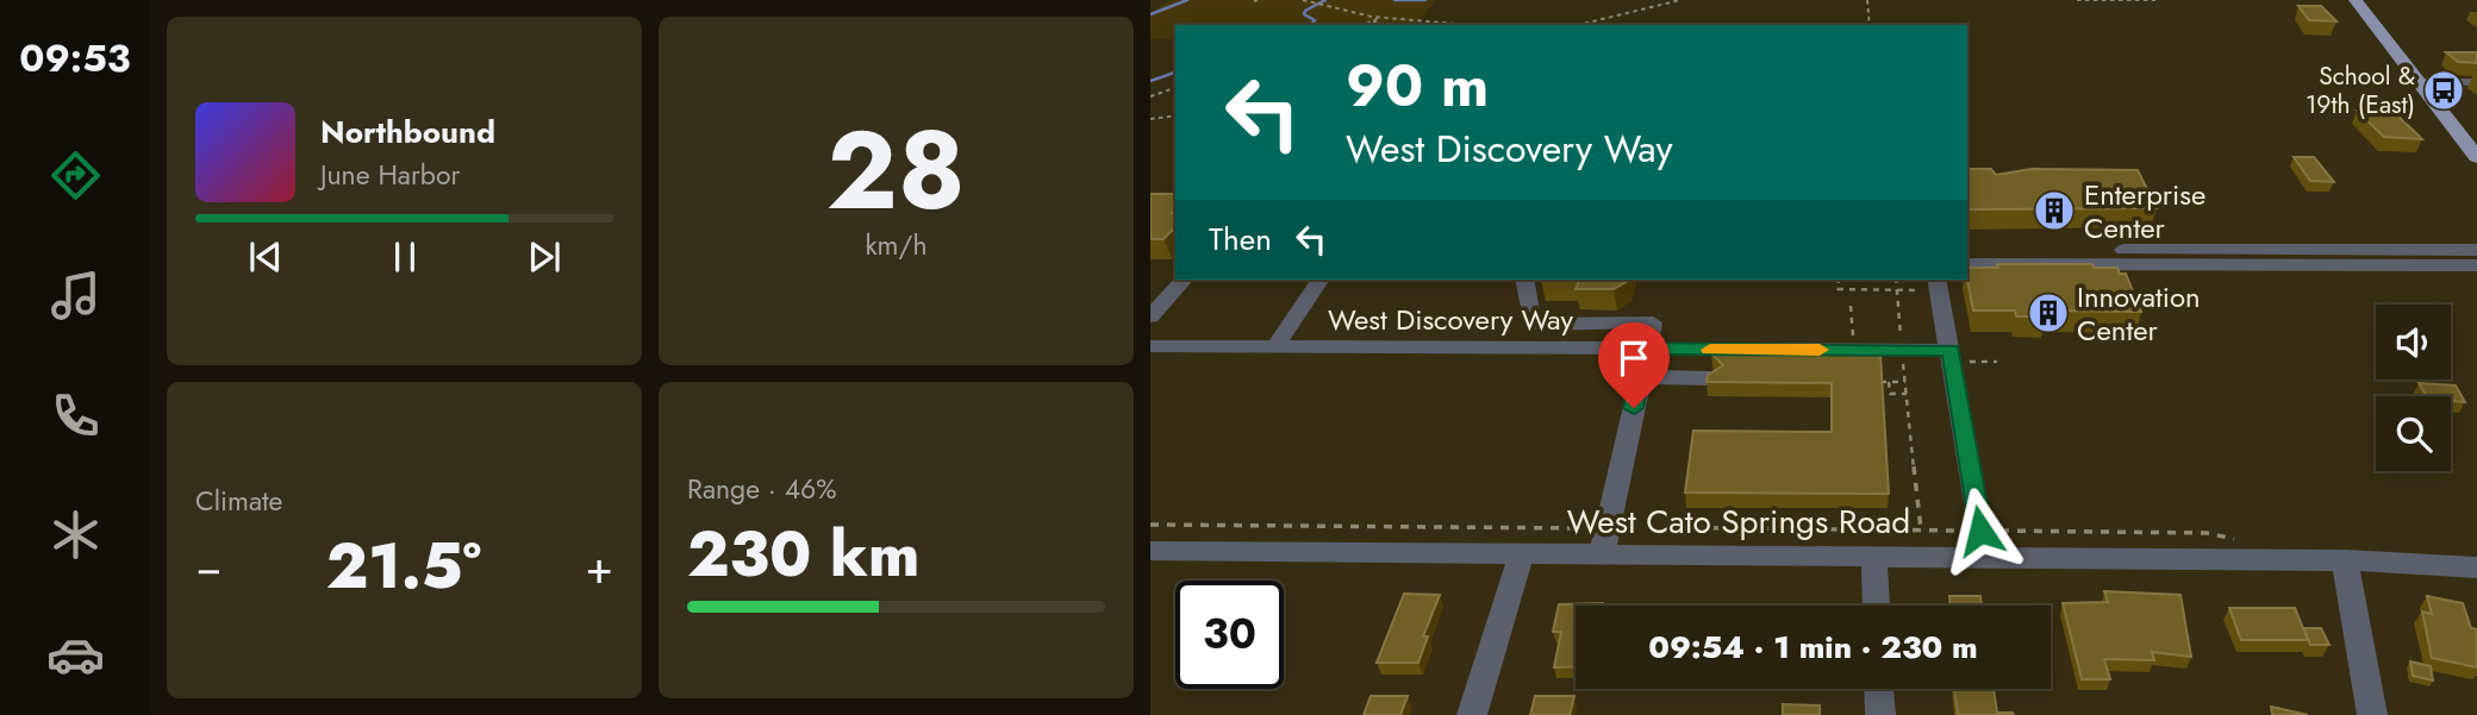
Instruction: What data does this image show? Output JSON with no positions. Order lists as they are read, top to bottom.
{
  "streets": {
    "street": ["West Discovery Way", "West Cato Springs Road"]
  },
  "places": {
    "bus stop": ["School & 19th (East)"],
    "building": ["Enterprise Center", "Innovation Center"]
  },
  "page": {
    "tabs": "09:53",
    "tile": [
      ["28", "km/h"],
      "Climate",
      ["Range · 46%", "230 km"]
    ],
    "turn": ["90 m", "West Discovery Way"],
    "song": ["Northbound", "June Harbor"],
    "then": "Then",
    "heat": ["−", "21.5°", "+"],
    "limit": "30",
    "trip": "09:54 · 1 min · 230 m"
  }
}
